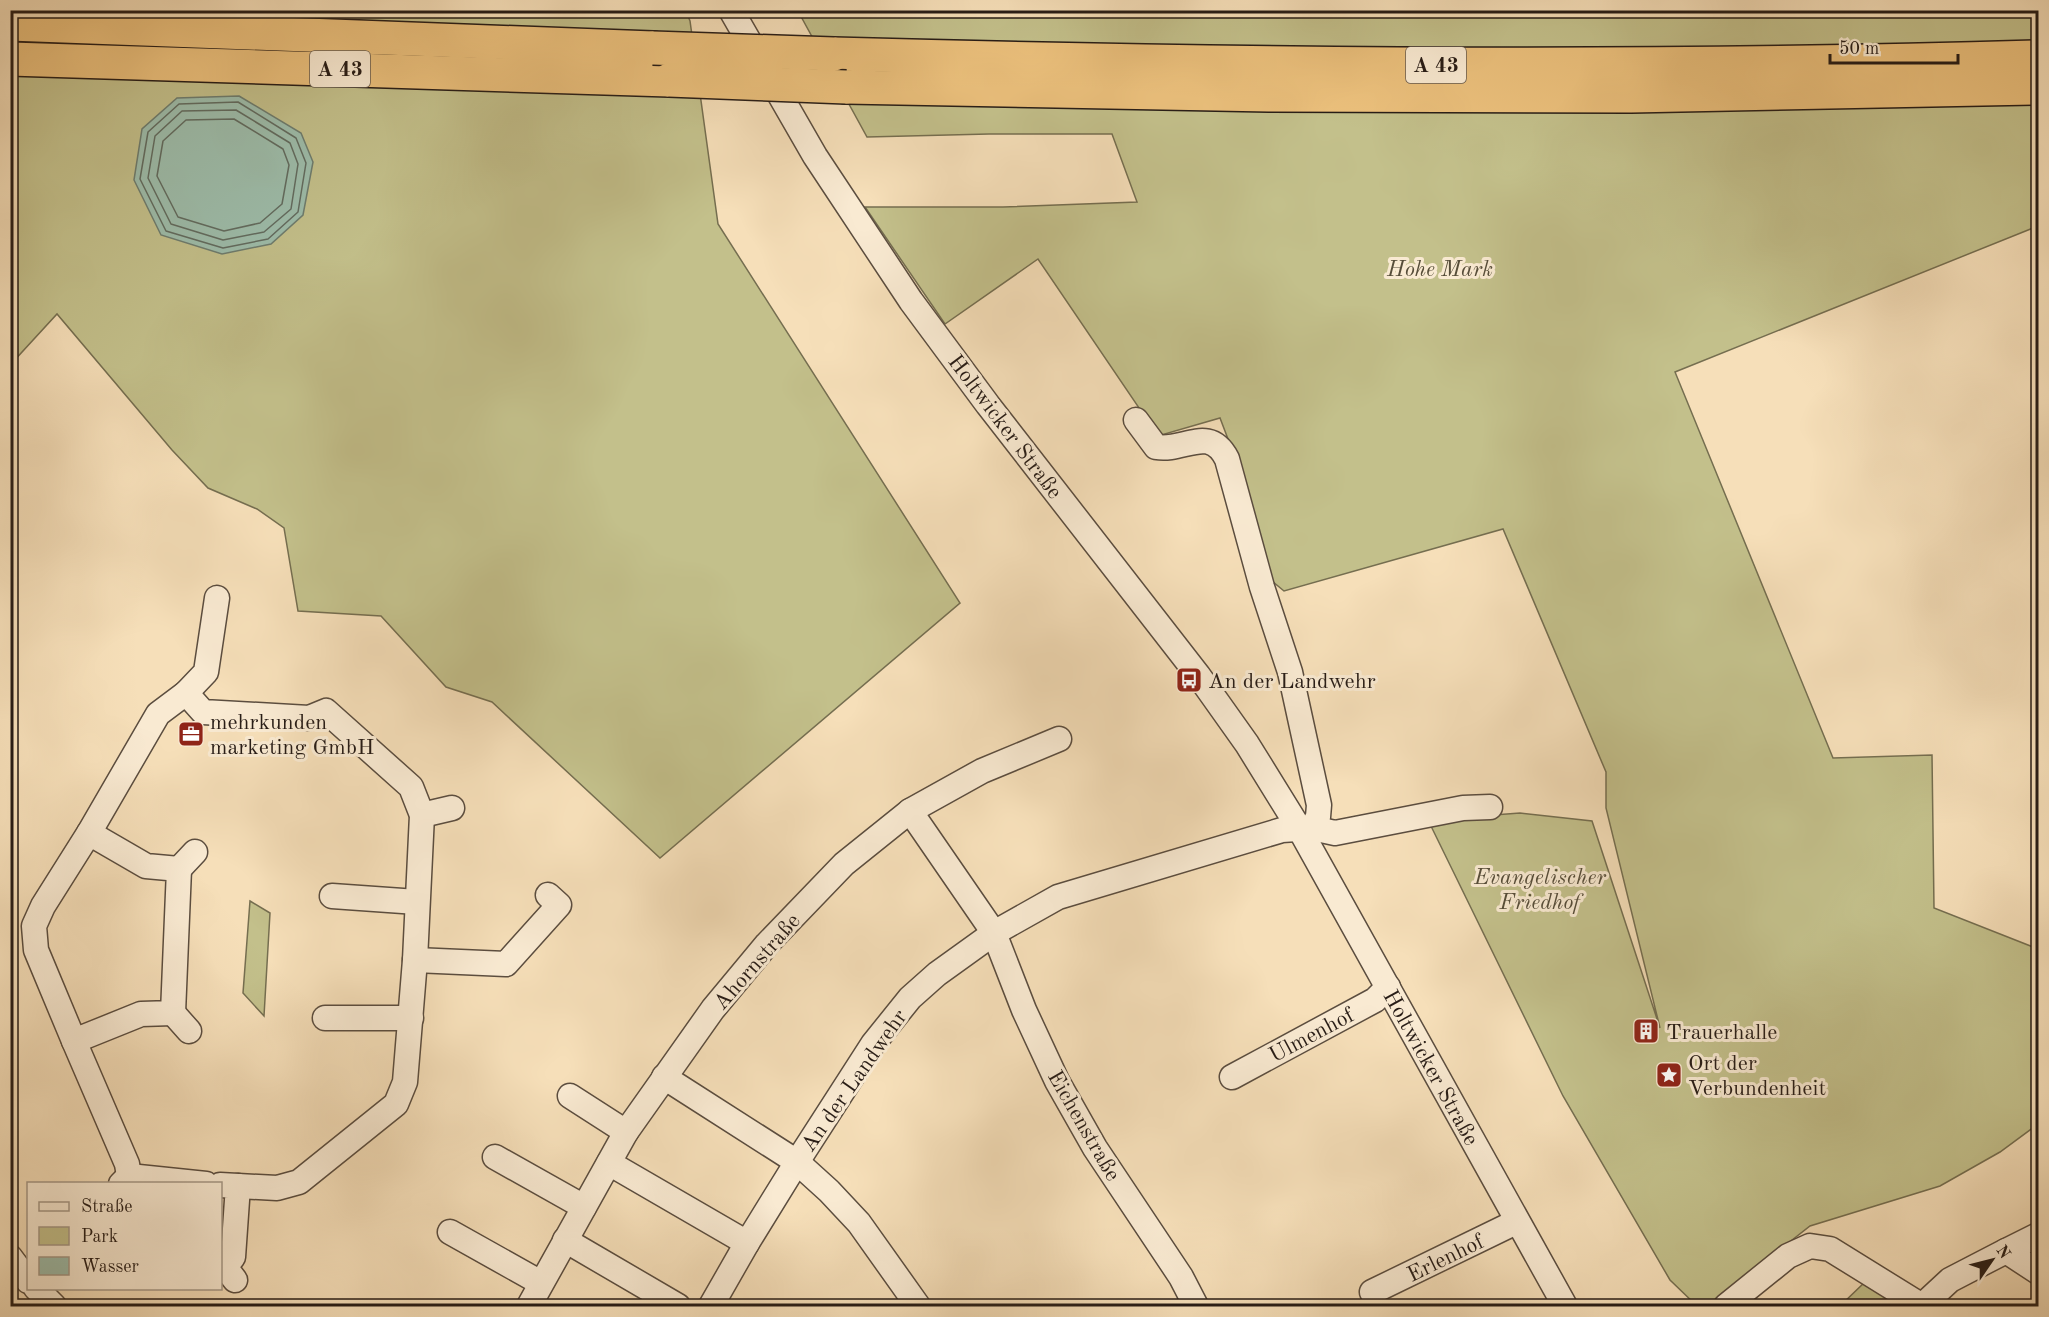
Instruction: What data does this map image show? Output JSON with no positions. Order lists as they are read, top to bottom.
{
  "streets": {
    "highway": ["A 43"],
    "street": [
      "Holtwicker Straße",
      "Ahornstraße",
      "Ulmenhof",
      "An der Landwehr",
      "Eichenstraße",
      "Erlenhof"
    ]
  },
  "crossings": [
    ["Holtwicker Straße", "Ulmenhof"],
    ["Holtwicker Straße", "An der Landwehr"],
    ["Holtwicker Straße", "Erlenhof"],
    ["Ahornstraße", "An der Landwehr"],
    ["An der Landwehr", "Eichenstraße"]
  ],
  "parks": ["Hohe Mark", "Evangelischer Friedhof"],
  "places": {
    "bus stop": ["An der Landwehr"],
    "office": ["mehrkunden marketing GmbH"],
    "building": ["Trauerhalle"],
    "place": ["Ort der Verbundenheit"]
  },
  "legend": ["Straße", "Park", "Wasser"],
  "scale_bar": "50 m",
  "north": "top right"
}
